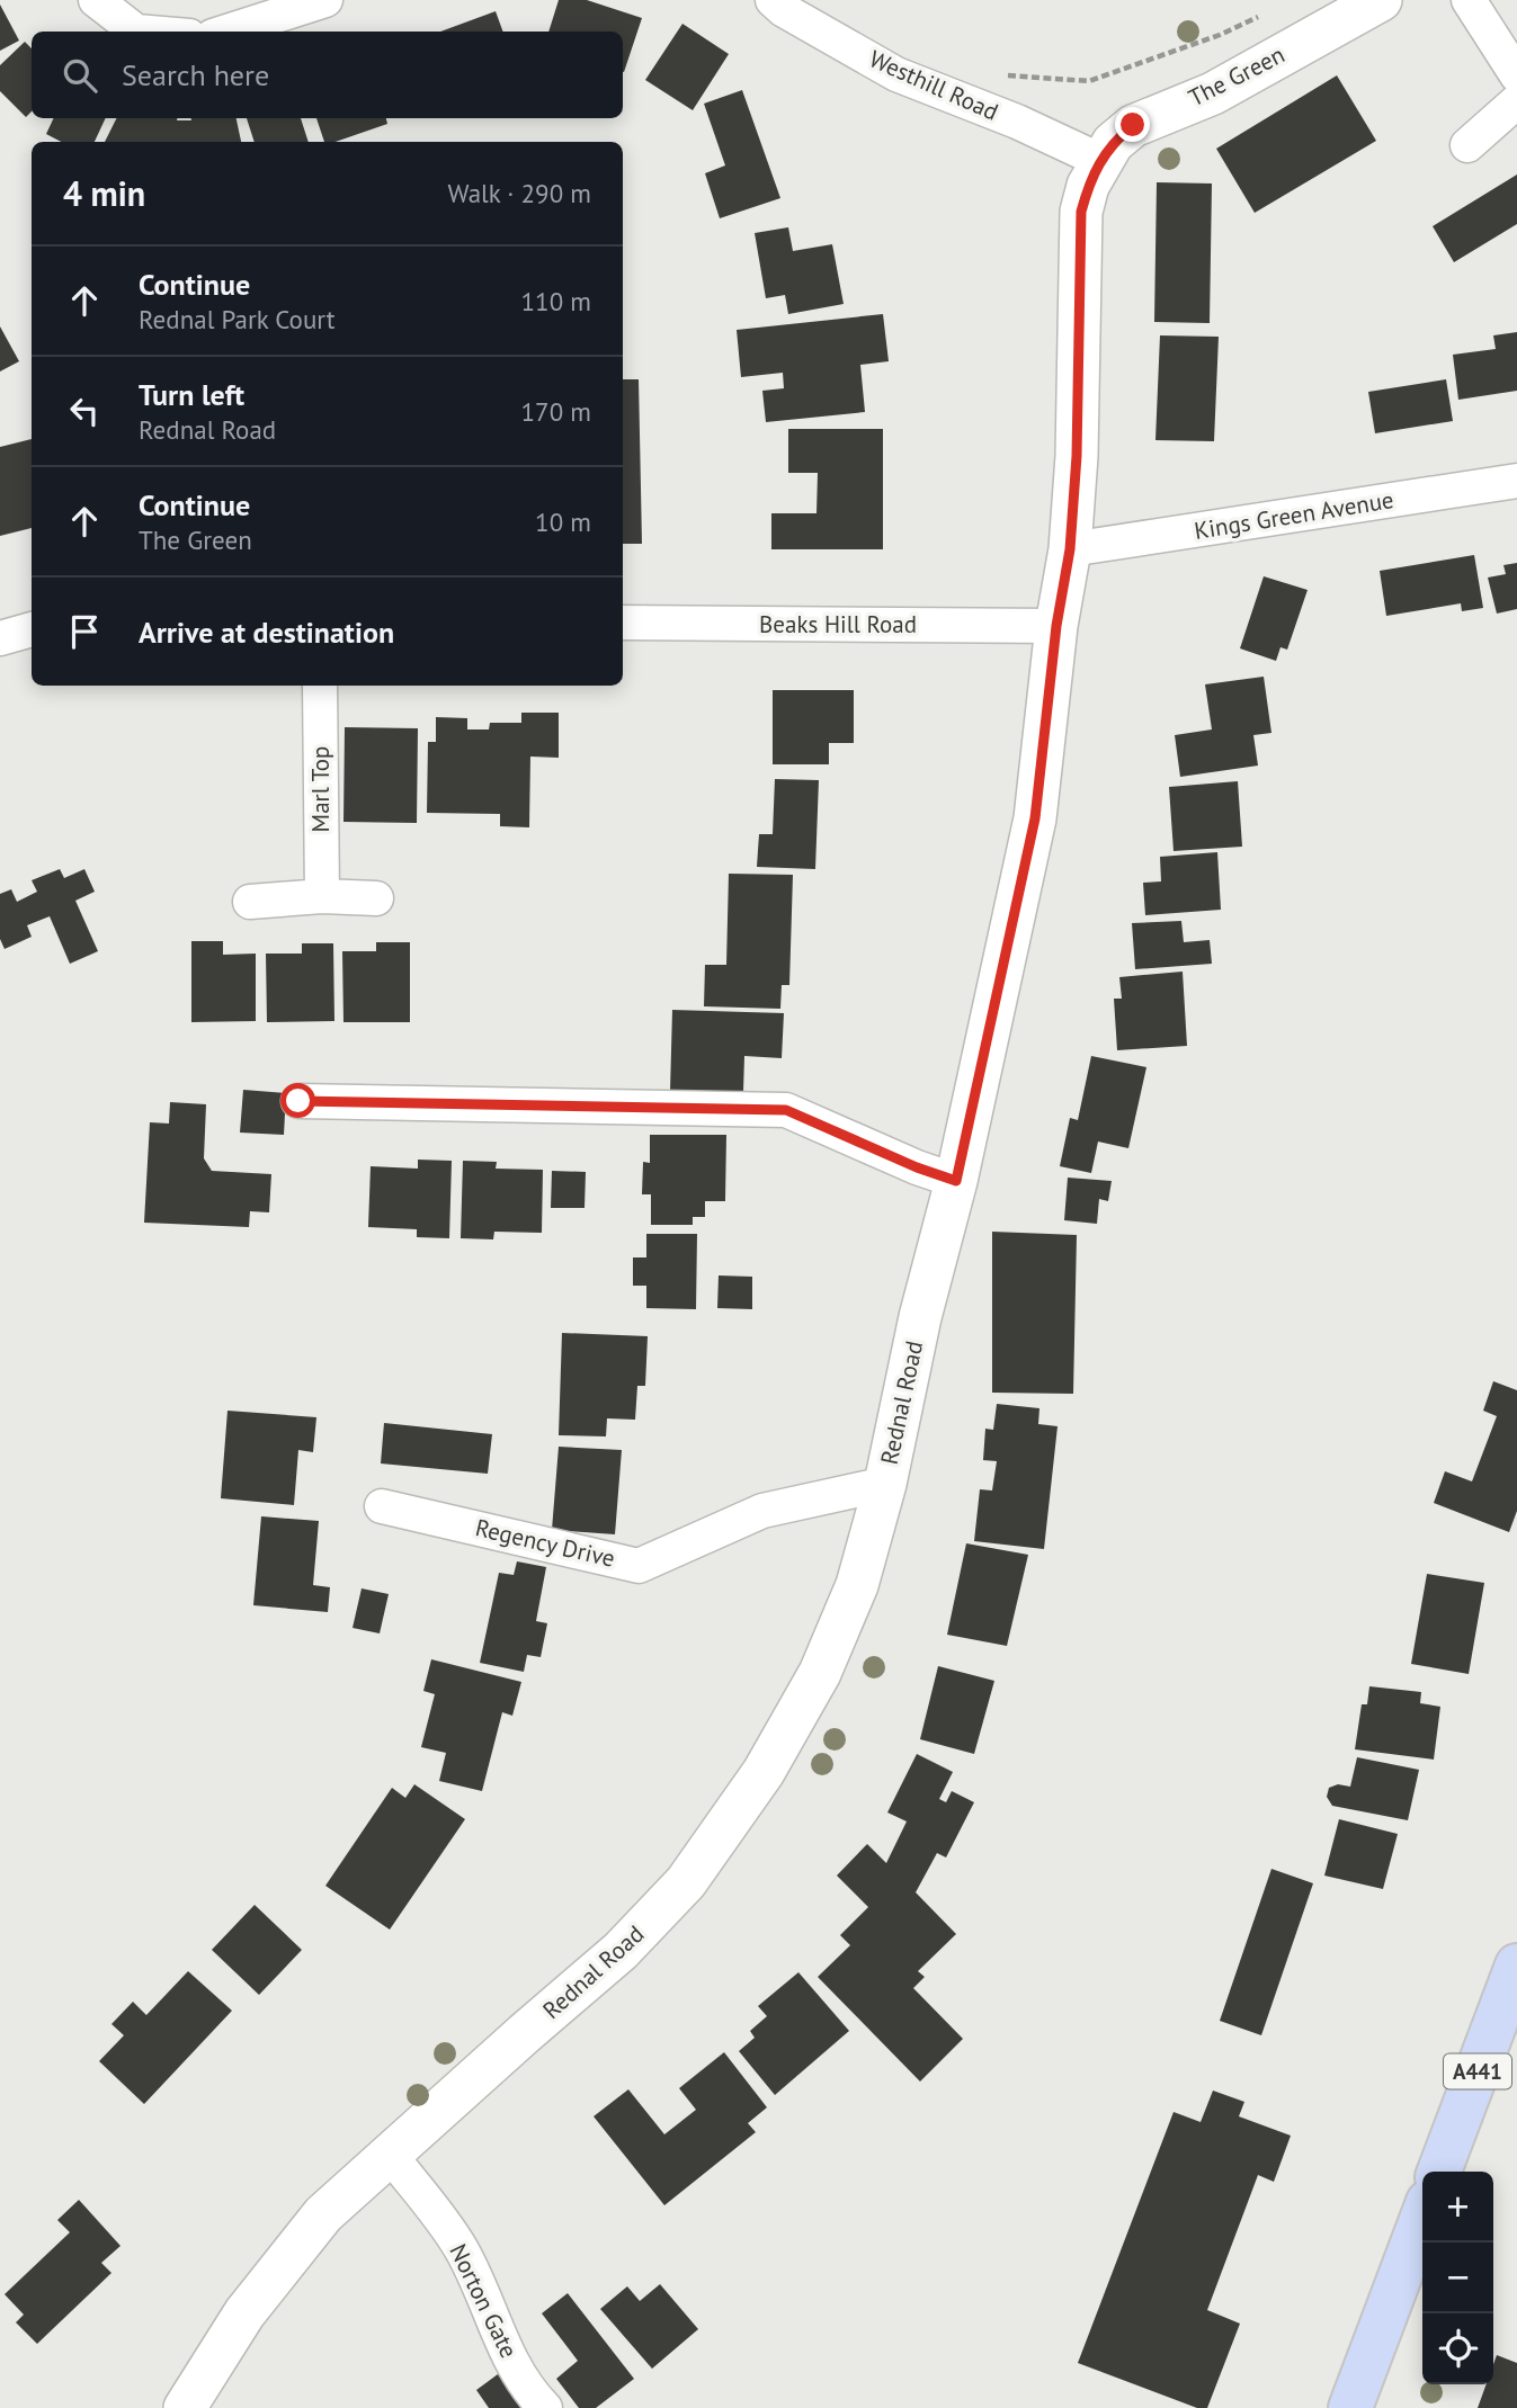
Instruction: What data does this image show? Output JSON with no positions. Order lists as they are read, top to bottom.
{
  "streets": {
    "highway": ["A441"],
    "street": [
      "The Green",
      "Westhill Road",
      "Kings Green Avenue",
      "Beaks Hill Road",
      "Marl Top",
      "Rednal Road",
      "Regency Drive",
      "Norton Gate"
    ]
  },
  "crossings": [
    ["The Green", "Westhill Road"],
    ["The Green", "Rednal Road"],
    ["Westhill Road", "Rednal Road"],
    ["Kings Green Avenue", "Rednal Road"],
    ["Beaks Hill Road", "Rednal Road"],
    ["Rednal Road", "Regency Drive"],
    ["Rednal Road", "Norton Gate"]
  ],
  "page": {
    "search": "Search here",
    "heading": ["4 min", "Walk · 290 m"],
    "list": [
      ["Continue", "Rednal Park Court", "110 m"],
      ["Turn left", "Rednal Road", "170 m"],
      ["Continue", "The Green", "10 m"],
      "Arrive at destination"
    ],
    "map_buttons": ["+", "−"]
  }
}
